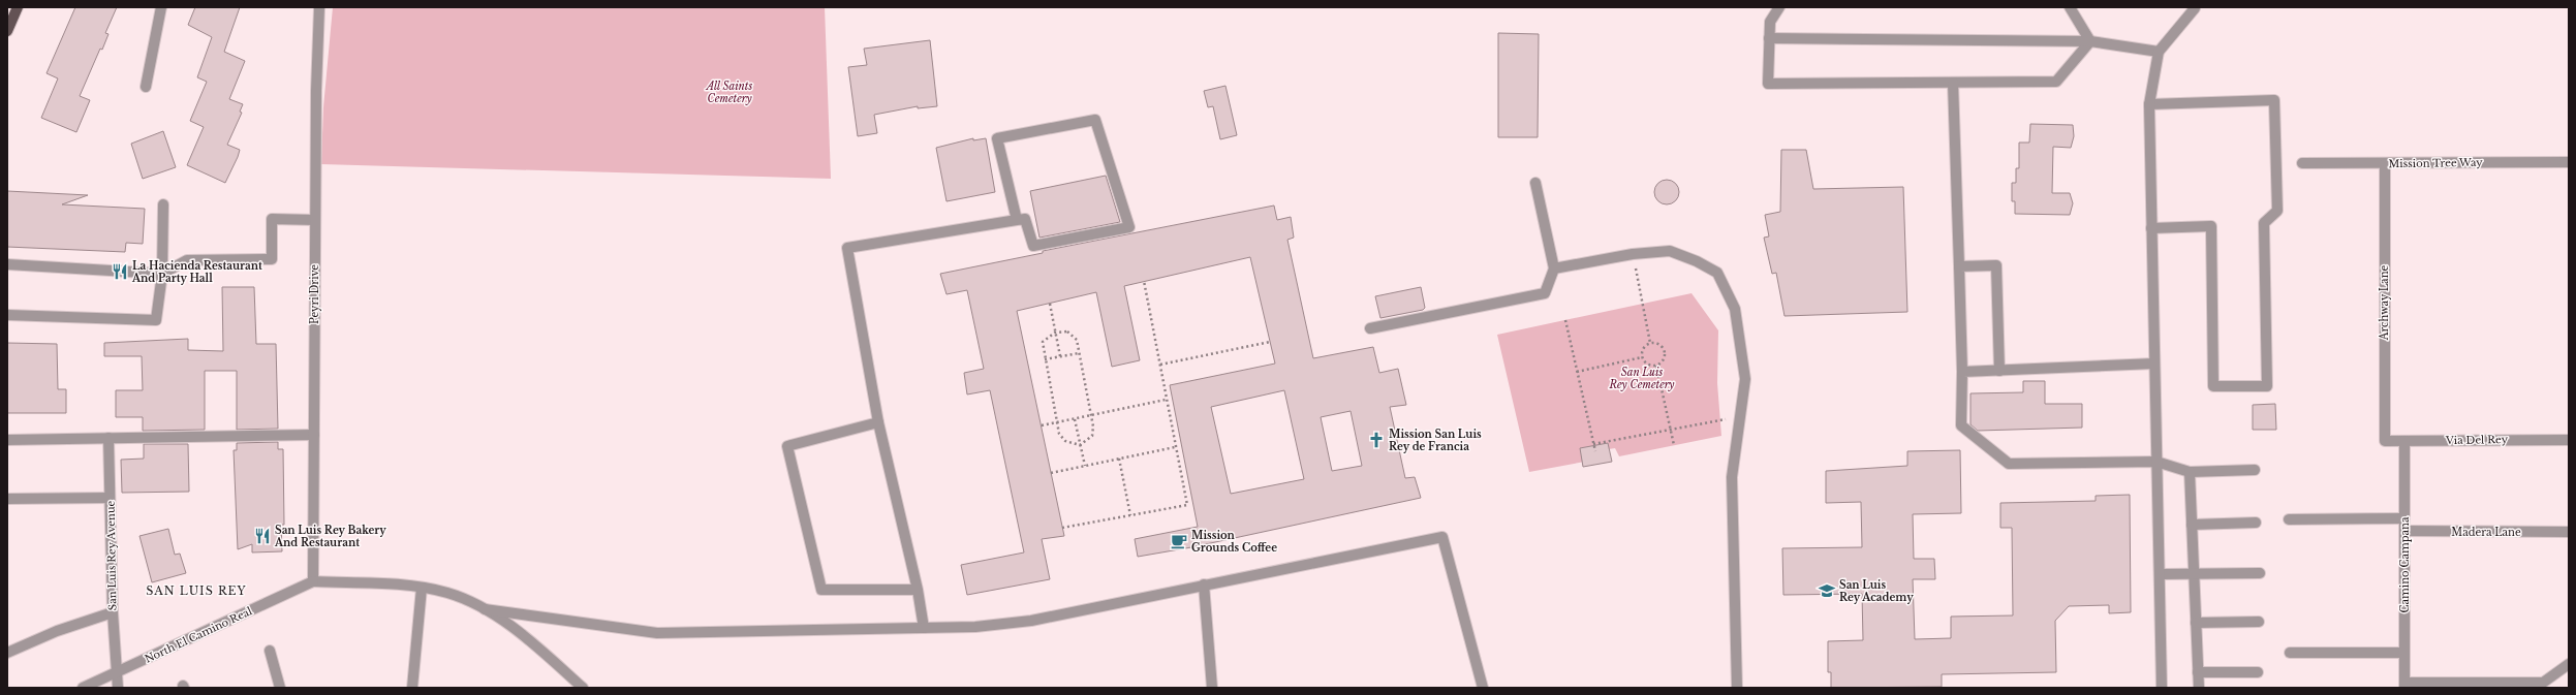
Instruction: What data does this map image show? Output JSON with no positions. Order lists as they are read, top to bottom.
{
  "streets": {
    "street": [
      "Mission Tree Way",
      "Peyri Drive",
      "Archway Lane",
      "Via Del Rey",
      "Madera Lane",
      "San Luis Rey Avenue",
      "Camino Campana",
      "North El Camino Real"
    ]
  },
  "crossings": [
    ["Mission Tree Way", "Archway Lane"],
    ["Peyri Drive", "North El Camino Real"],
    ["Archway Lane", "Via Del Rey"],
    ["Via Del Rey", "Camino Campana"],
    ["Madera Lane", "Camino Campana"],
    ["San Luis Rey Avenue", "North El Camino Real"]
  ],
  "districts": ["SAN LUIS REY"],
  "parks": ["All Saints Cemetery", "San Luis Rey Cemetery"],
  "places": {
    "restaurant": ["La Hacienda Restaurant And Party Hall", "San Luis Rey Bakery And Restaurant"],
    "church": ["Mission San Luis Rey de Francia"],
    "cafe": ["Mission Grounds Coffee"],
    "school or university": ["San Luis Rey Academy"]
  }
}
